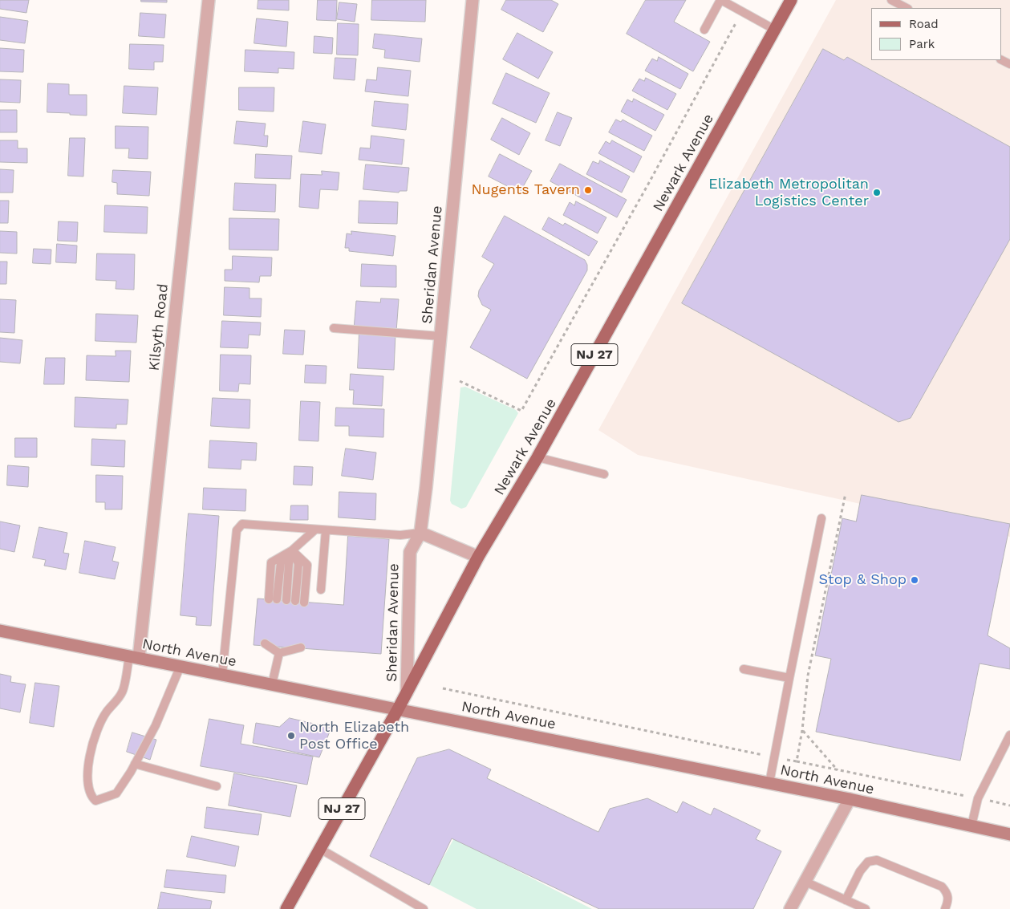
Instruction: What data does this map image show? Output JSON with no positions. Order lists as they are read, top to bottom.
{
  "streets": {
    "main road": ["Newark Avenue", "NJ 27", "North Avenue"],
    "street": ["Sheridan Avenue", "Kilsyth Road"]
  },
  "crossings": [
    ["Newark Avenue", "Sheridan Avenue"],
    ["Newark Avenue", "North Avenue"],
    ["Kilsyth Road", "North Avenue"]
  ],
  "places": [
    "Nugents Tavern",
    "Elizabeth Metropolitan Logistics Center",
    "Stop & Shop",
    "North Elizabeth Post Office"
  ],
  "legend": ["Road", "Park"]
}
